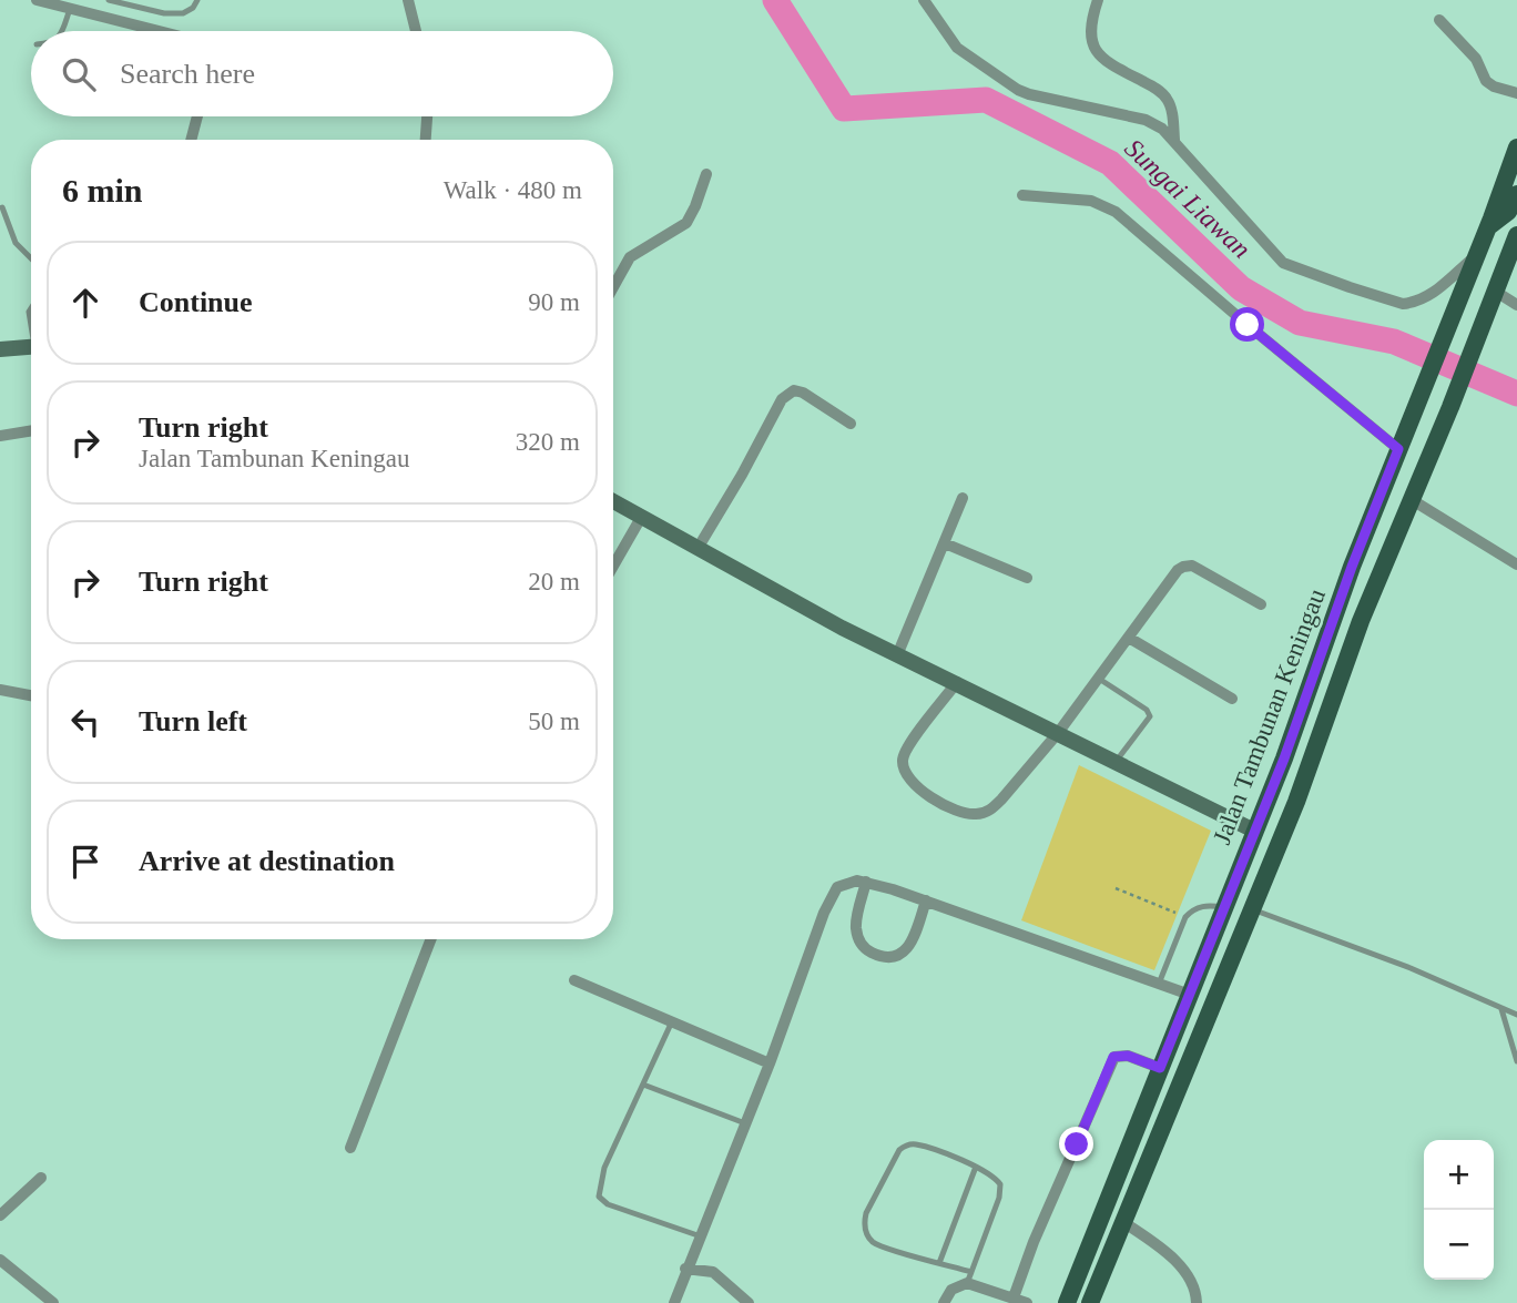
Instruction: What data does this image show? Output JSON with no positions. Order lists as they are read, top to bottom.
{
  "streets": {
    "main road": ["Jalan Tambunan Keningau"]
  },
  "water": ["Sungai Liawan"],
  "page": {
    "search": "Search here",
    "heading": ["6 min", "Walk · 480 m"],
    "list": [
      ["Continue", "90 m"],
      ["Turn right", "Jalan Tambunan Keningau", "320 m"],
      ["Turn right", "20 m"],
      ["Turn left", "50 m"],
      "Arrive at destination"
    ],
    "map_buttons": ["+", "−"]
  }
}
